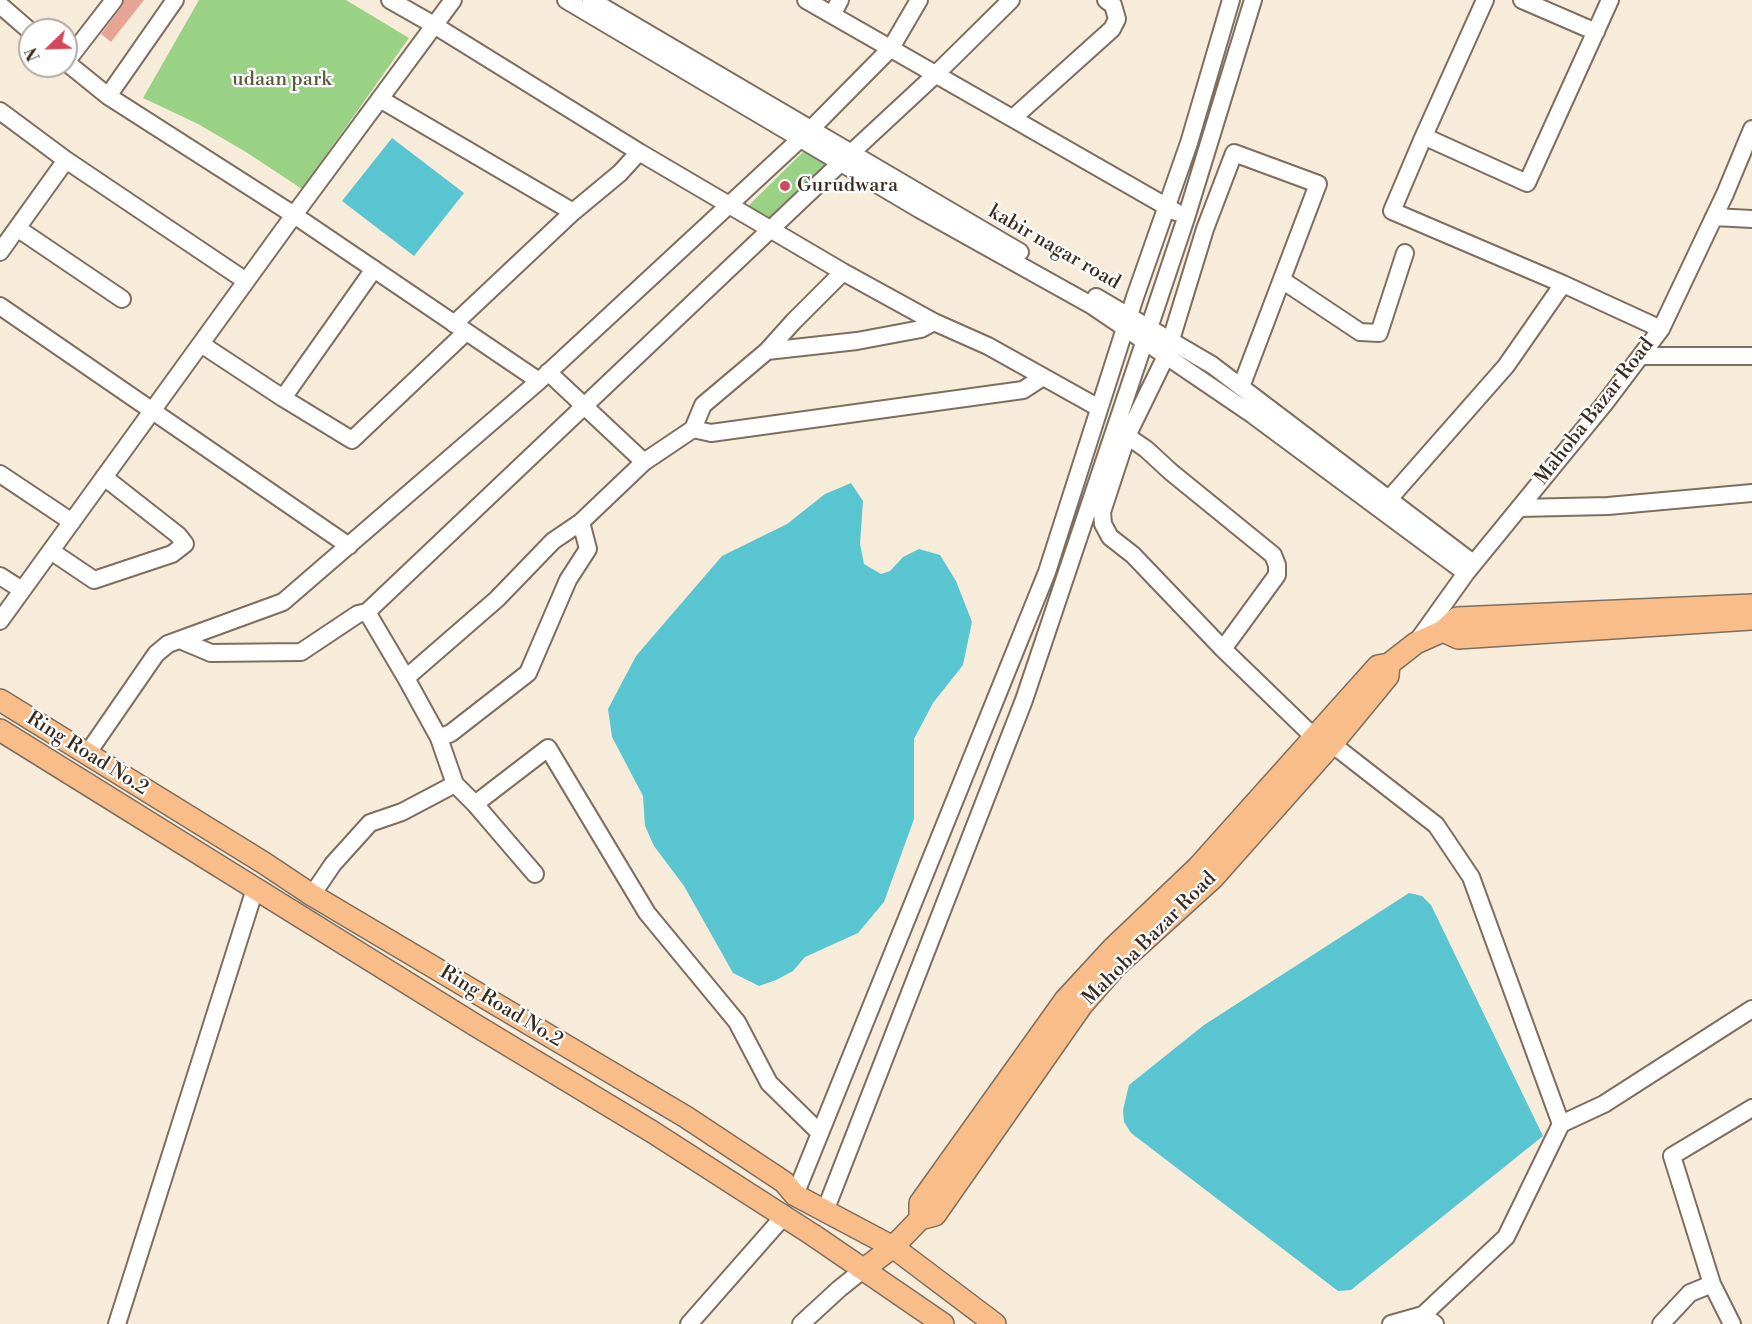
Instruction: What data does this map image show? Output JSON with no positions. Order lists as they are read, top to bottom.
{
  "streets": {
    "main road": ["Mahoba Bazar Road", "Ring Road No.2"],
    "street": ["kabir nagar road"]
  },
  "crossings": [
    ["kabir nagar road", "Mahoba Bazar Road"],
    ["Mahoba Bazar Road", "Ring Road No.2"]
  ],
  "parks": ["udaan park"],
  "places": ["Gurudwara"],
  "north": "bottom left"
}
